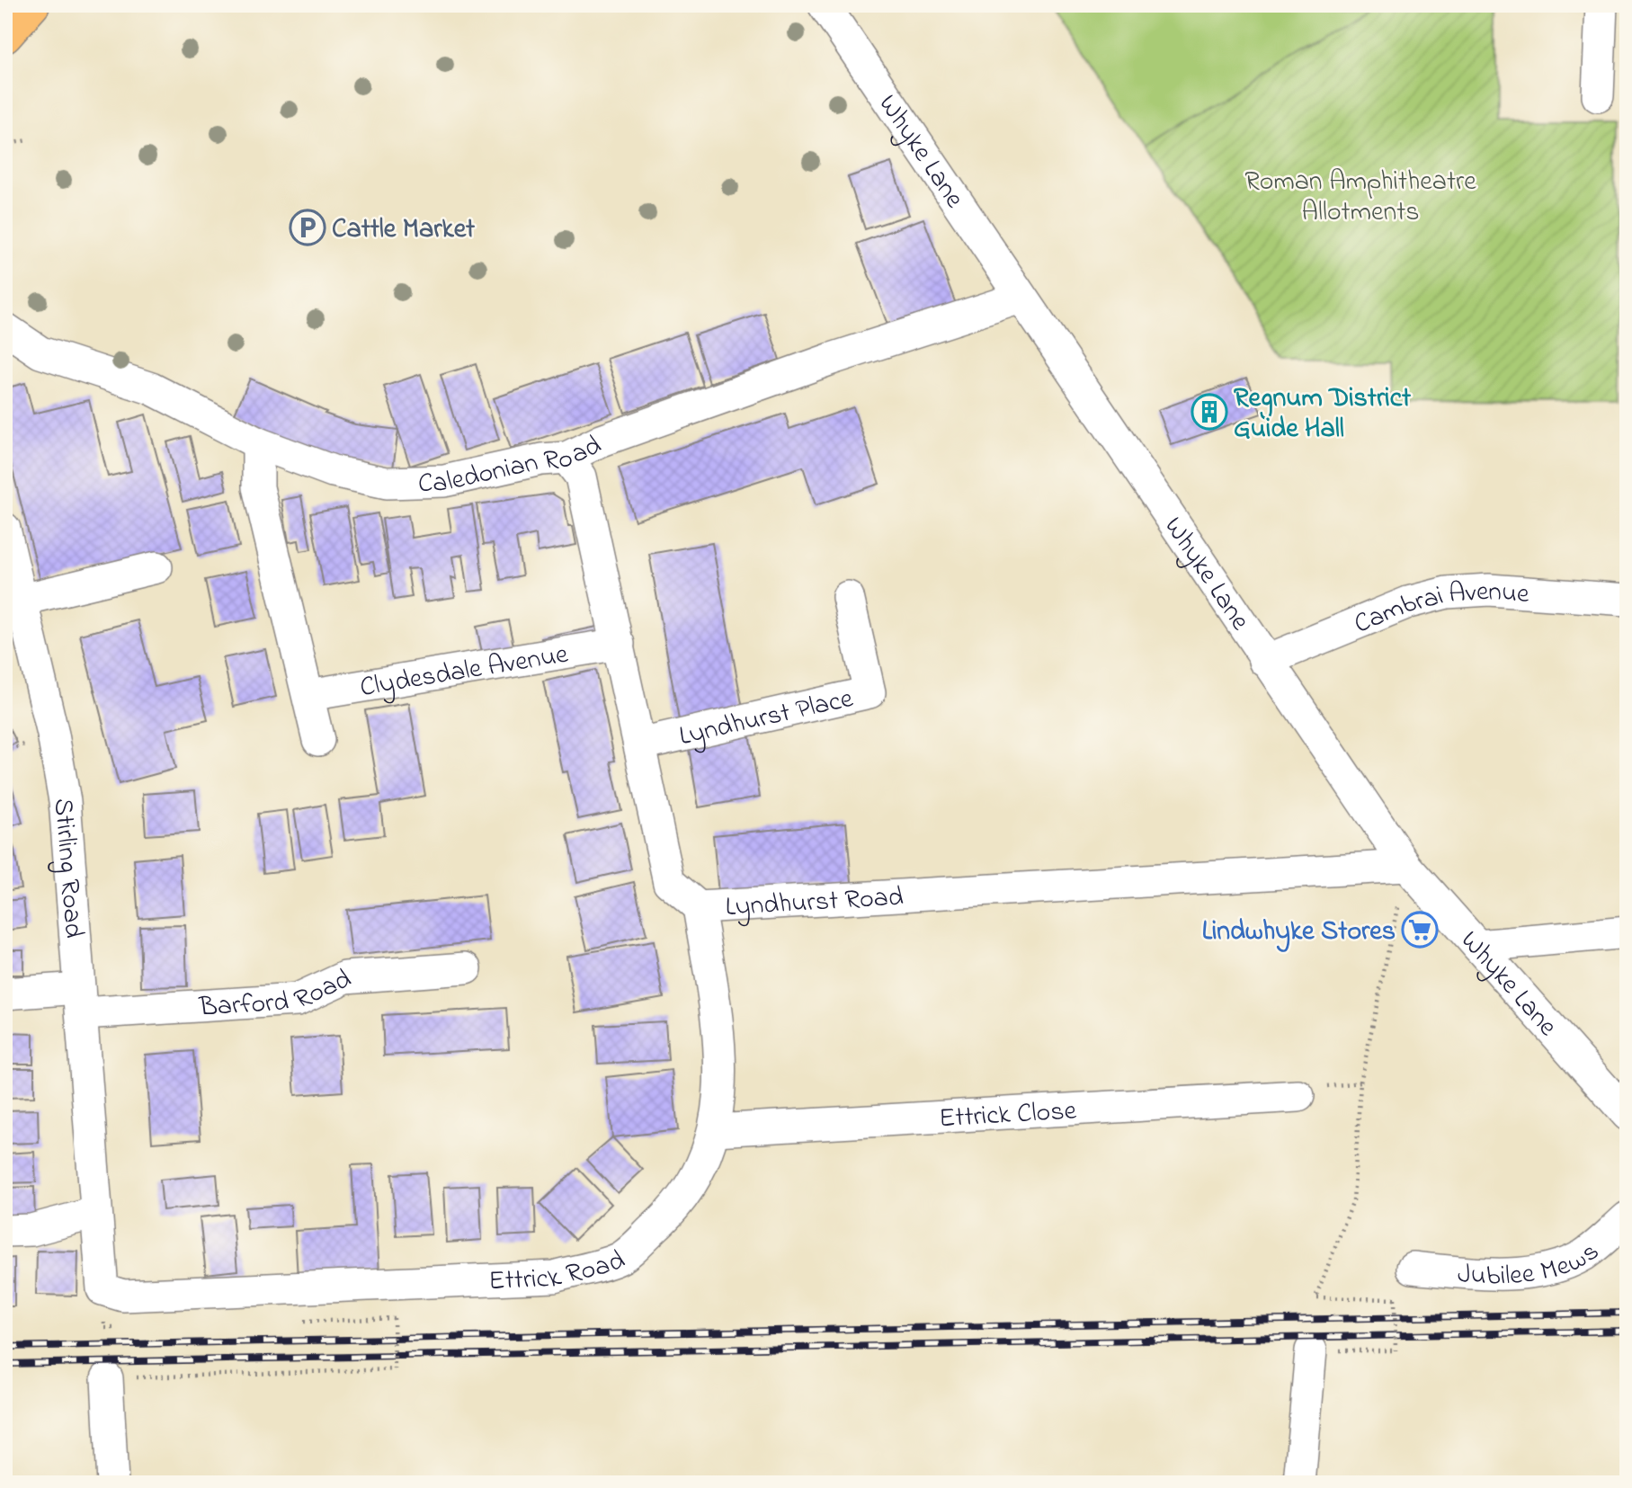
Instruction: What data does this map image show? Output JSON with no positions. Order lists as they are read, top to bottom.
{
  "streets": {
    "street": [
      "Whyke Lane",
      "Caledonian Road",
      "Cambrai Avenue",
      "Clydesdale Avenue",
      "Lyndhurst Place",
      "Stirling Road",
      "Lyndhurst Road",
      "Barford Road",
      "Ettrick Close",
      "Jubilee Mews",
      "Ettrick Road"
    ]
  },
  "crossings": [
    ["Whyke Lane", "Caledonian Road"],
    ["Whyke Lane", "Cambrai Avenue"],
    ["Whyke Lane", "Lyndhurst Road"],
    ["Caledonian Road", "Lyndhurst Road"],
    ["Clydesdale Avenue", "Lyndhurst Road"],
    ["Lyndhurst Place", "Lyndhurst Road"],
    ["Stirling Road", "Barford Road"],
    ["Stirling Road", "Ettrick Road"],
    ["Lyndhurst Road", "Ettrick Road"],
    ["Ettrick Close", "Ettrick Road"]
  ],
  "parks": ["Roman Amphitheatre Allotments"],
  "places": {
    "parking": ["Cattle Market"],
    "building": ["Regnum District Guide Hall"],
    "supermarket": ["Lindwhyke Stores"]
  }
}
